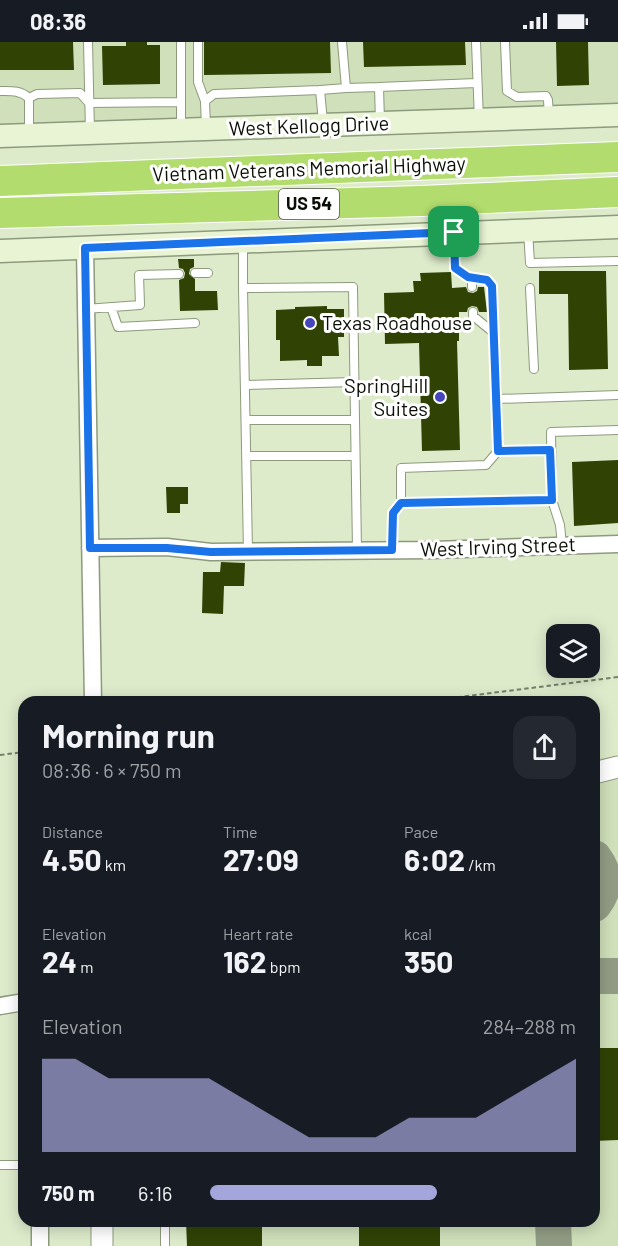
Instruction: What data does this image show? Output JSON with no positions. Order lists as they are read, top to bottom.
{
  "streets": {
    "highway": ["Vietnam Veterans Memorial Highway", "US 54"],
    "main road": ["West Kellogg Drive"],
    "street": ["West Irving Street"]
  },
  "places": ["Texas Roadhouse", "SpringHill Suites"],
  "page": {
    "status": "08:36",
    "heading": ["Morning run", "08:36 · 6 × 750 m"],
    "stats": [
      ["Distance", "4.50 km"],
      ["Time", "27:09"],
      ["Pace", "6:02 /km"],
      ["Elevation", "24 m"],
      ["Heart rate", "162 bpm"],
      ["kcal", "350"]
    ],
    "chart": ["Elevation", "284–288 m"],
    "list": [
      {
        "name": "750 m",
        "note": "6:16"
      }
    ]
  }
}
